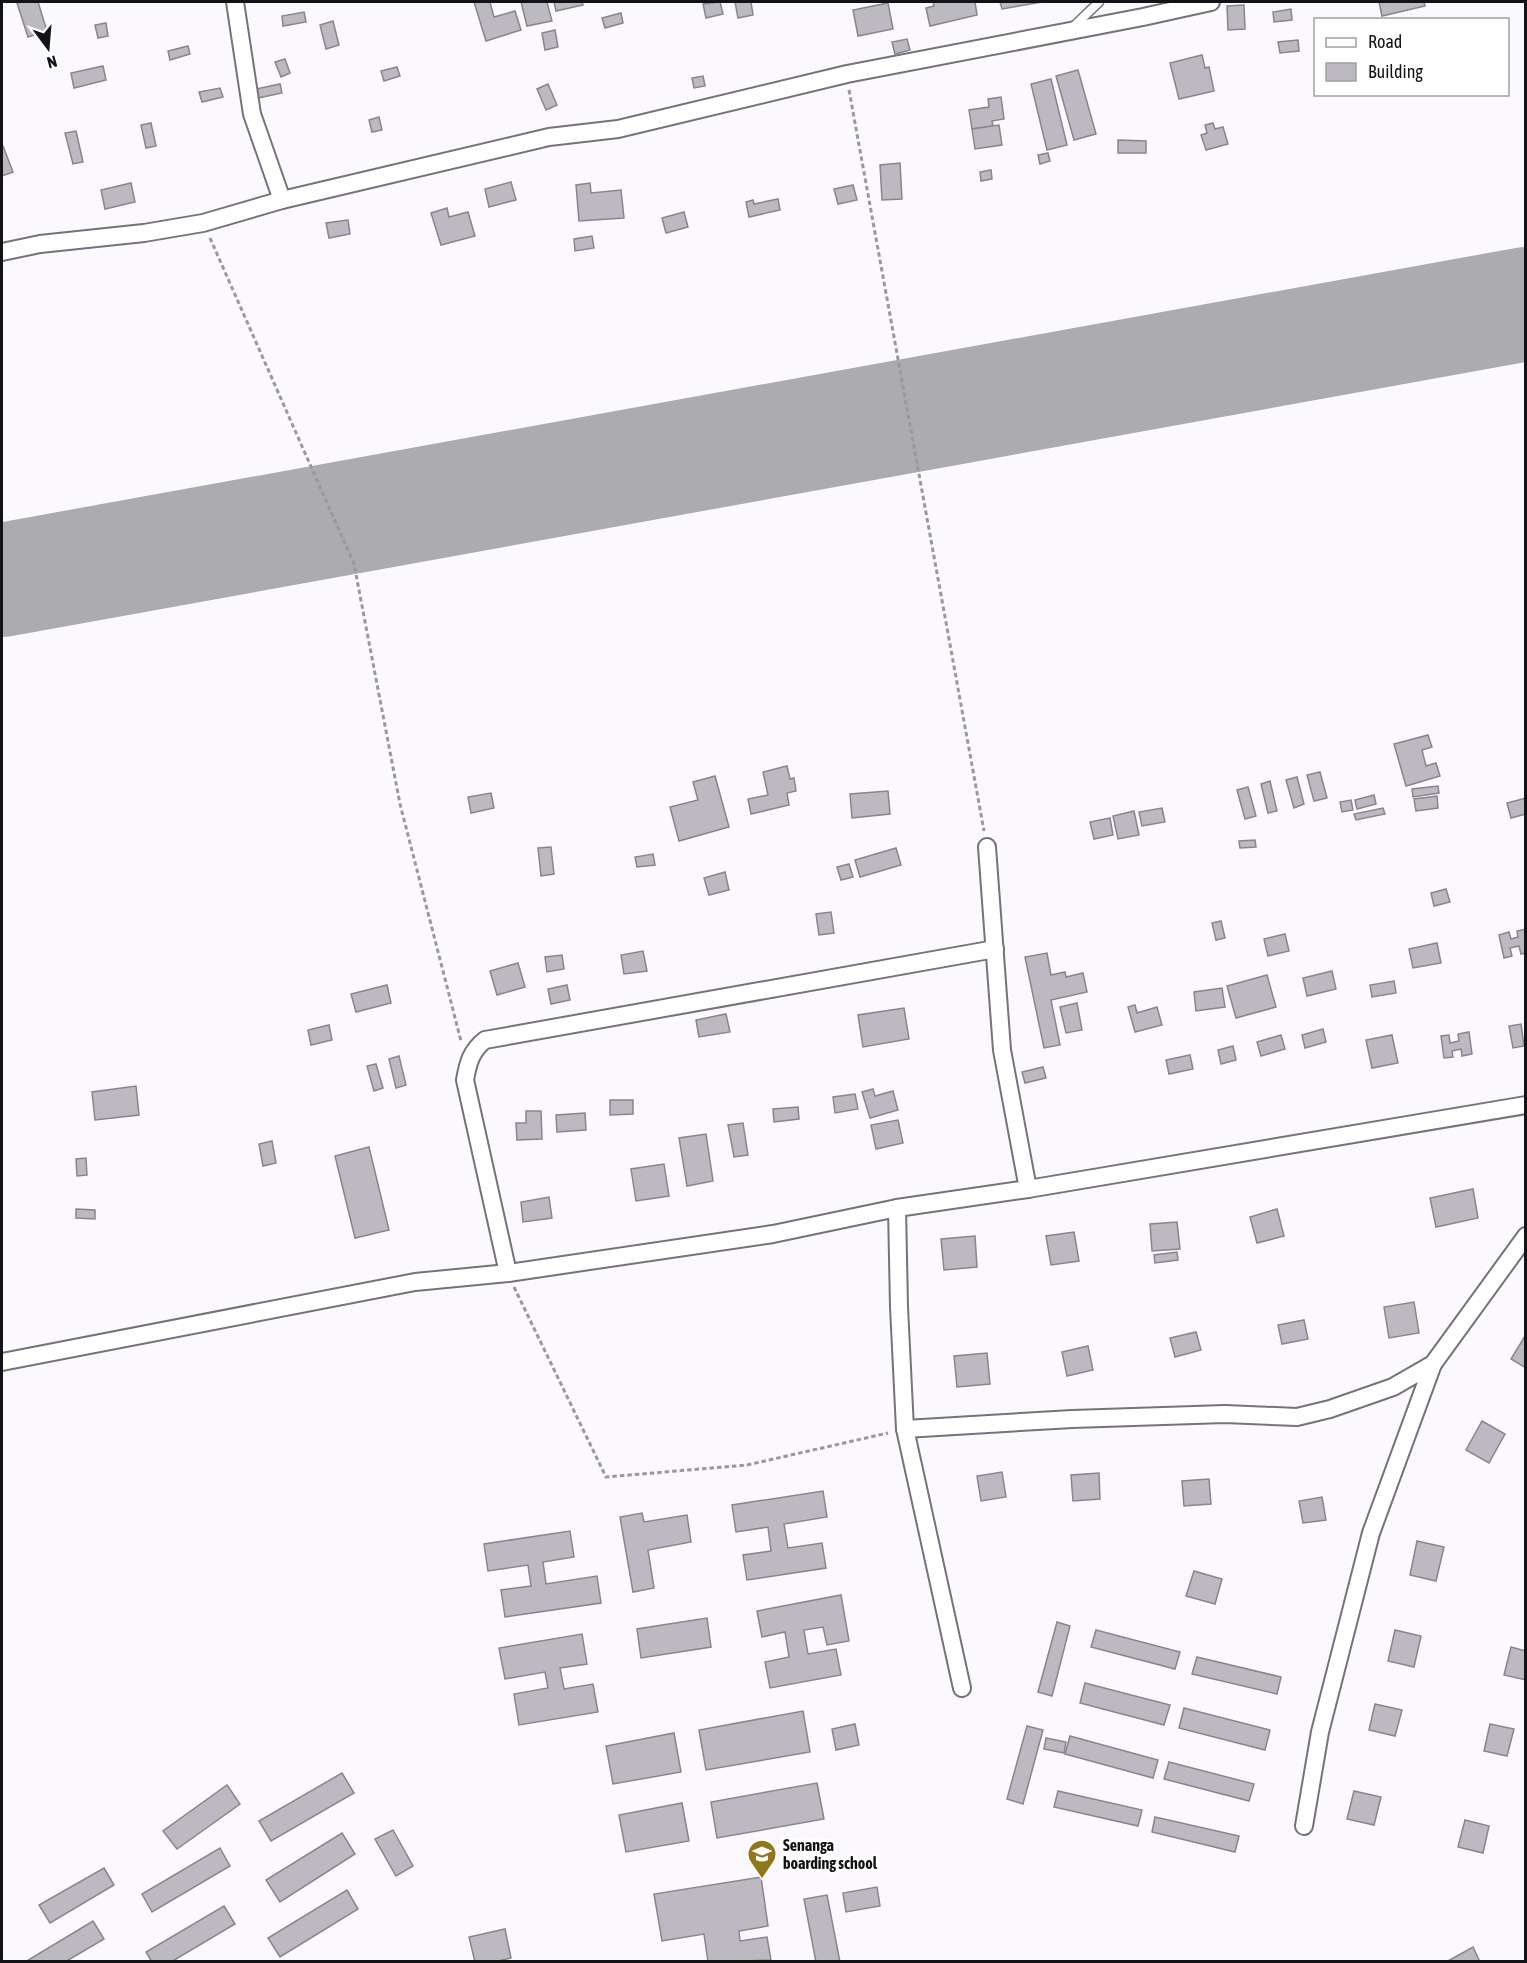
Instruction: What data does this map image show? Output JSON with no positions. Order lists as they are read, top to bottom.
{
  "places": {
    "school or university": ["Senanga boarding school"]
  },
  "legend": ["Road", "Building"],
  "north": "bottom"
}
